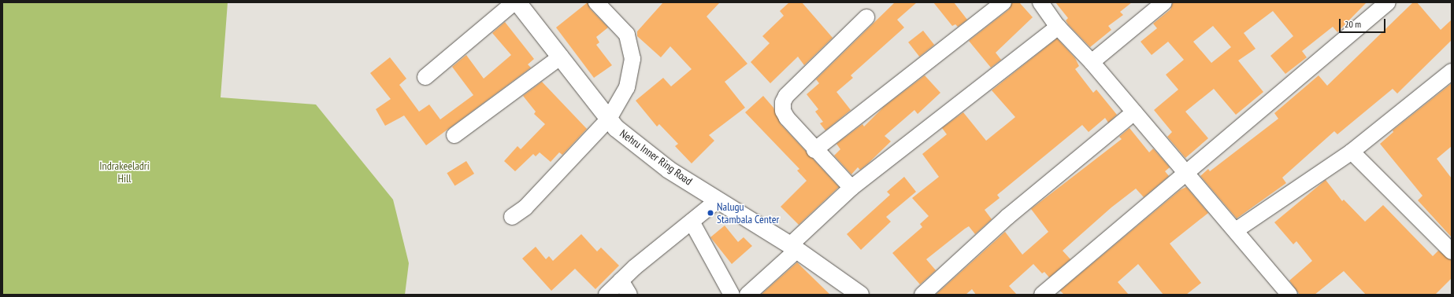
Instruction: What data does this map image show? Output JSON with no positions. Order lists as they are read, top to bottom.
{
  "streets": {
    "street": ["Nehru Inner Ring Road"]
  },
  "parks": ["Indrakeeladri Hill"],
  "places": ["Nalugu Stambala Center"],
  "scale_bar": "20 m"
}
